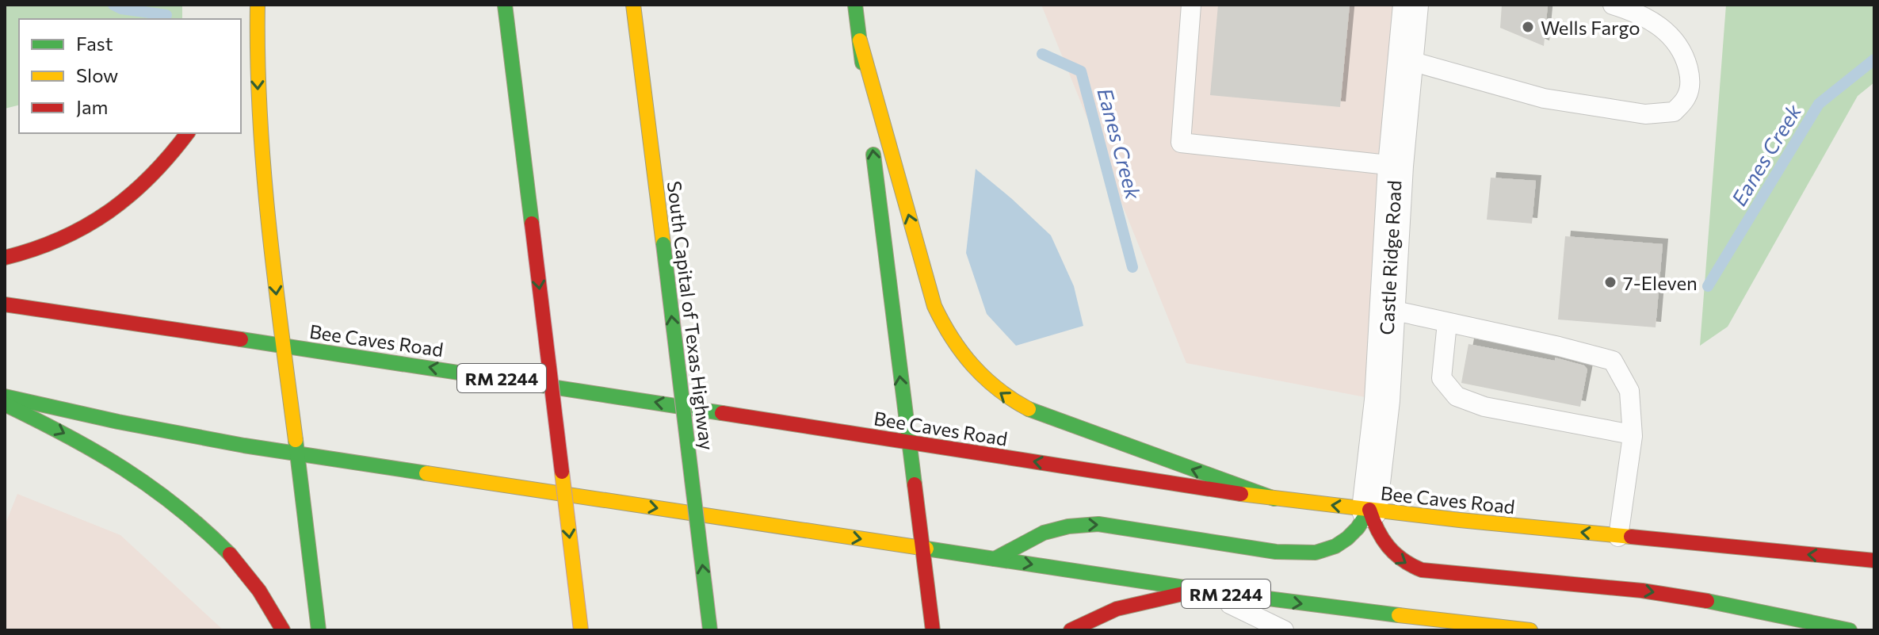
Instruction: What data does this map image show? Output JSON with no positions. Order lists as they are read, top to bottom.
{
  "streets": {
    "main road": ["South Capital of Texas Highway", "Bee Caves Road", "RM 2244"],
    "street": ["Castle Ridge Road"]
  },
  "crossings": [
    ["Castle Ridge Road", "Bee Caves Road"]
  ],
  "water": ["Eanes Creek"],
  "places": ["Wells Fargo", "7-Eleven"],
  "legend": ["Fast", "Slow", "Jam"]
}
